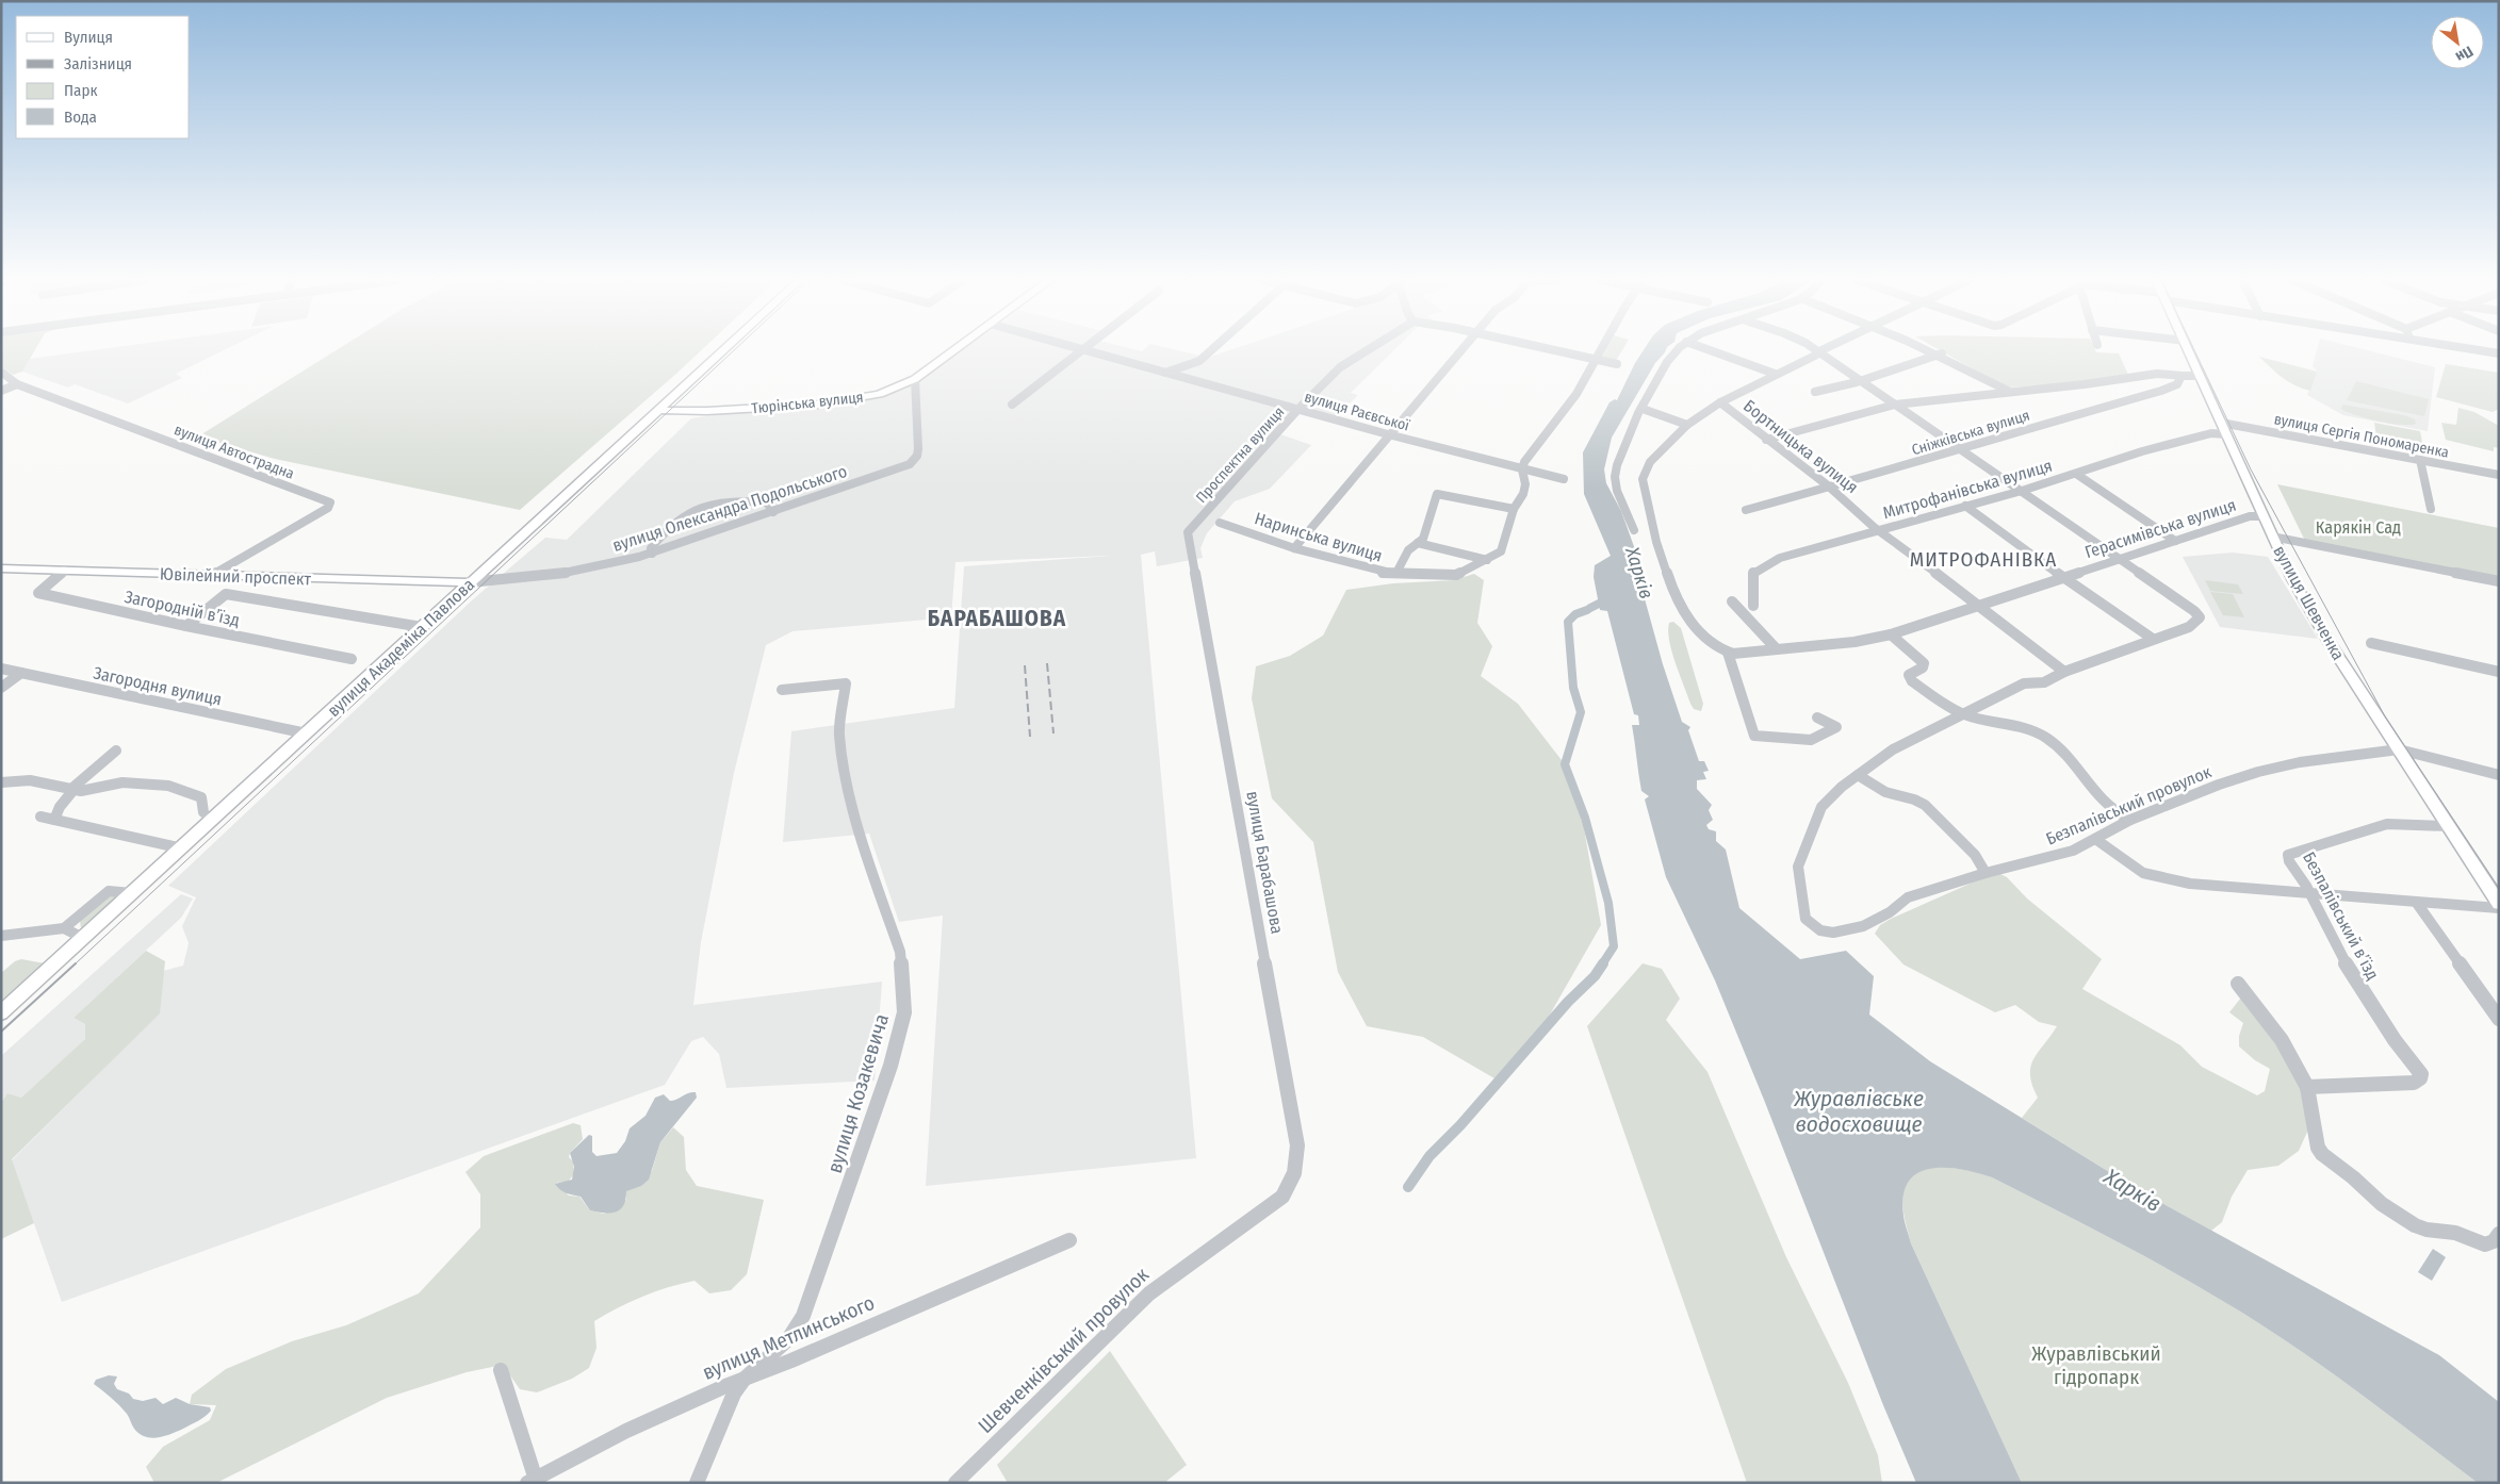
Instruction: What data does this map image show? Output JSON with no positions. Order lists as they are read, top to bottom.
{
  "streets": {
    "main road": [
      "Тюрінська вулиця",
      "Ювілейний проспект",
      "вулиця Шевченка",
      "вулиця Академіка Павлова"
    ],
    "street": [
      "вулиця Раєвської",
      "Сніжківська вулиця",
      "вулиця Сергія Пономаренка",
      "Бортницька вулиця",
      "вулиця Автострадна",
      "Проспектна вулиця",
      "Митрофанівська вулиця",
      "вулиця Олександра Подольського",
      "Герасимівська вулиця",
      "Наринська вулиця",
      "Загородній вʼїзд",
      "Загородня вулиця",
      "Безпалівський провулок",
      "вулиця Барабашова",
      "Безпалівський в’їзд",
      "вулиця Козакевича",
      "вулиця Метлинського",
      "Шевченківський провулок"
    ]
  },
  "crossings": [
    ["Тюрінська вулиця", "вулиця Олександра Подольського"],
    ["Тюрінська вулиця", "вулиця Академіка Павлова"],
    ["вулиця Раєвської", "Проспектна вулиця"],
    ["Сніжківська вулиця", "Бортницька вулиця"],
    ["вулиця Сергія Пономаренка", "вулиця Шевченка"],
    ["Бортницька вулиця", "Митрофанівська вулиця"],
    ["Бортницька вулиця", "Герасимівська вулиця"],
    ["вулиця Автострадна", "Ювілейний проспект"],
    ["Проспектна вулиця", "вулиця Барабашова"],
    ["Митрофанівська вулиця", "вулиця Шевченка"],
    ["вулиця Олександра Подольського", "Ювілейний проспект"],
    ["вулиця Олександра Подольського", "вулиця Академіка Павлова"],
    ["Герасимівська вулиця", "вулиця Шевченка"],
    ["Ювілейний проспект", "Загородній вʼїзд"],
    ["Ювілейний проспект", "вулиця Академіка Павлова"],
    ["вулиця Шевченка", "Безпалівський провулок"],
    ["вулиця Шевченка", "Безпалівський в’їзд"],
    ["вулиця Академіка Павлова", "Загородня вулиця"],
    ["вулиця Барабашова", "Шевченківський провулок"],
    ["вулиця Козакевича", "вулиця Метлинського"]
  ],
  "districts": ["МИТРОФАНІВКА", "БАРАБАШОВА"],
  "water": ["Харків", "Журавлівське водосховище"],
  "parks": ["Карякін Сад", "Журавлівський гідропарк"],
  "legend": [
    "Вулиця",
    "Залізниця",
    "Парк",
    "Вода"
  ],
  "north": "bottom right"
}
